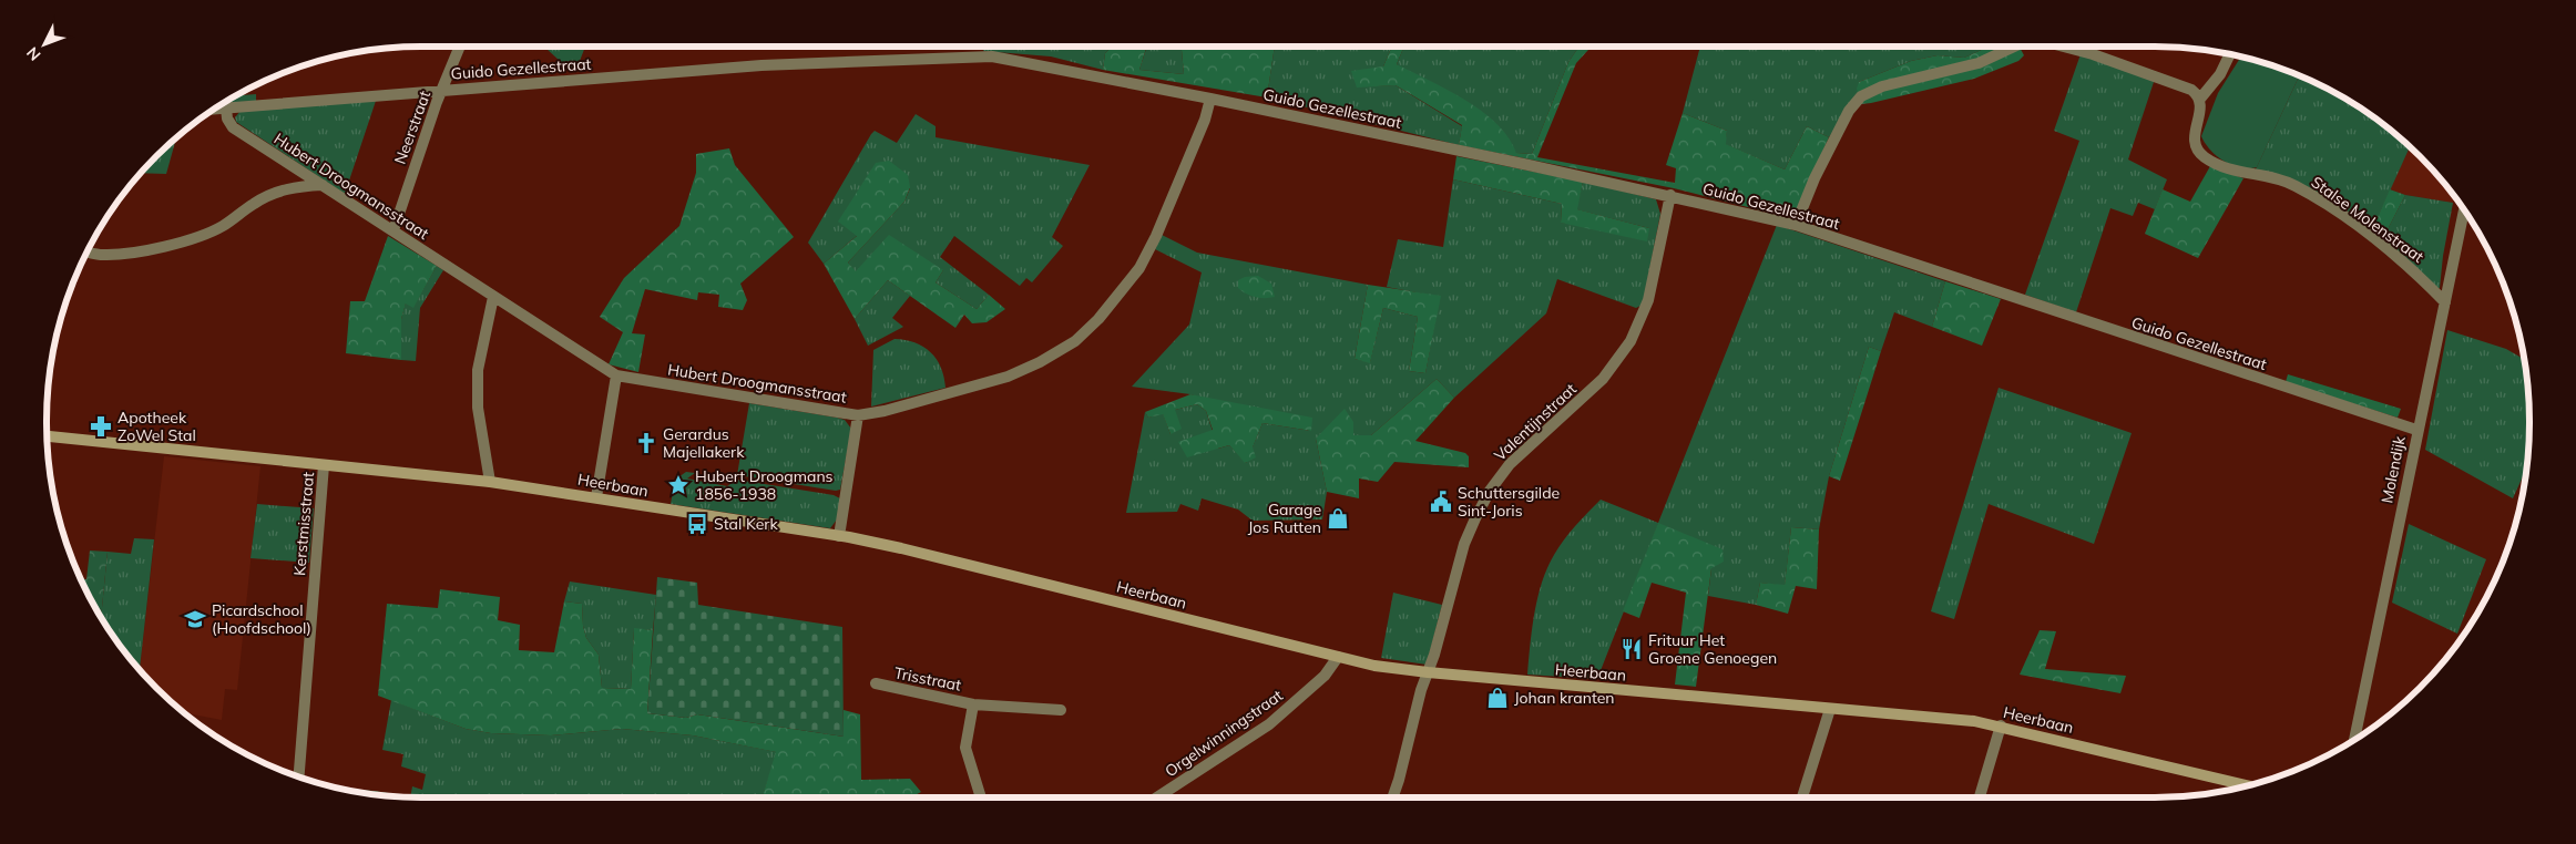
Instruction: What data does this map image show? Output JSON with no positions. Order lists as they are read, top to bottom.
{
  "streets": {
    "street": [
      "Guido Gezellestraat",
      "Neerstraat",
      "Hubert Droogmansstraat",
      "Stalse Molenstraat",
      "Valentijnstraat",
      "Molendijk",
      "Heerbaan",
      "Kerstmisstraat",
      "Trisstraat",
      "Orgelwinningstraat"
    ]
  },
  "crossings": [
    ["Guido Gezellestraat", "Neerstraat"],
    ["Guido Gezellestraat", "Hubert Droogmansstraat"],
    ["Guido Gezellestraat", "Valentijnstraat"],
    ["Guido Gezellestraat", "Molendijk"],
    ["Neerstraat", "Hubert Droogmansstraat"],
    ["Stalse Molenstraat", "Molendijk"],
    ["Valentijnstraat", "Heerbaan"],
    ["Heerbaan", "Kerstmisstraat"],
    ["Heerbaan", "Orgelwinningstraat"]
  ],
  "places": {
    "pharmacy": ["Apotheek ZoWel Stal"],
    "church": ["Gerardus Majellakerk"],
    "place": ["Hubert Droogmans 1856-1938"],
    "public building": ["Schuttersgilde Sint-Joris"],
    "shop": ["Garage Jos Rutten", "Johan kranten"],
    "bus stop": ["Stal Kerk"],
    "school or university": ["Picardschool (Hoofdschool)"],
    "restaurant": ["Frituur Het Groene Genoegen"]
  },
  "north": "bottom left"
}
